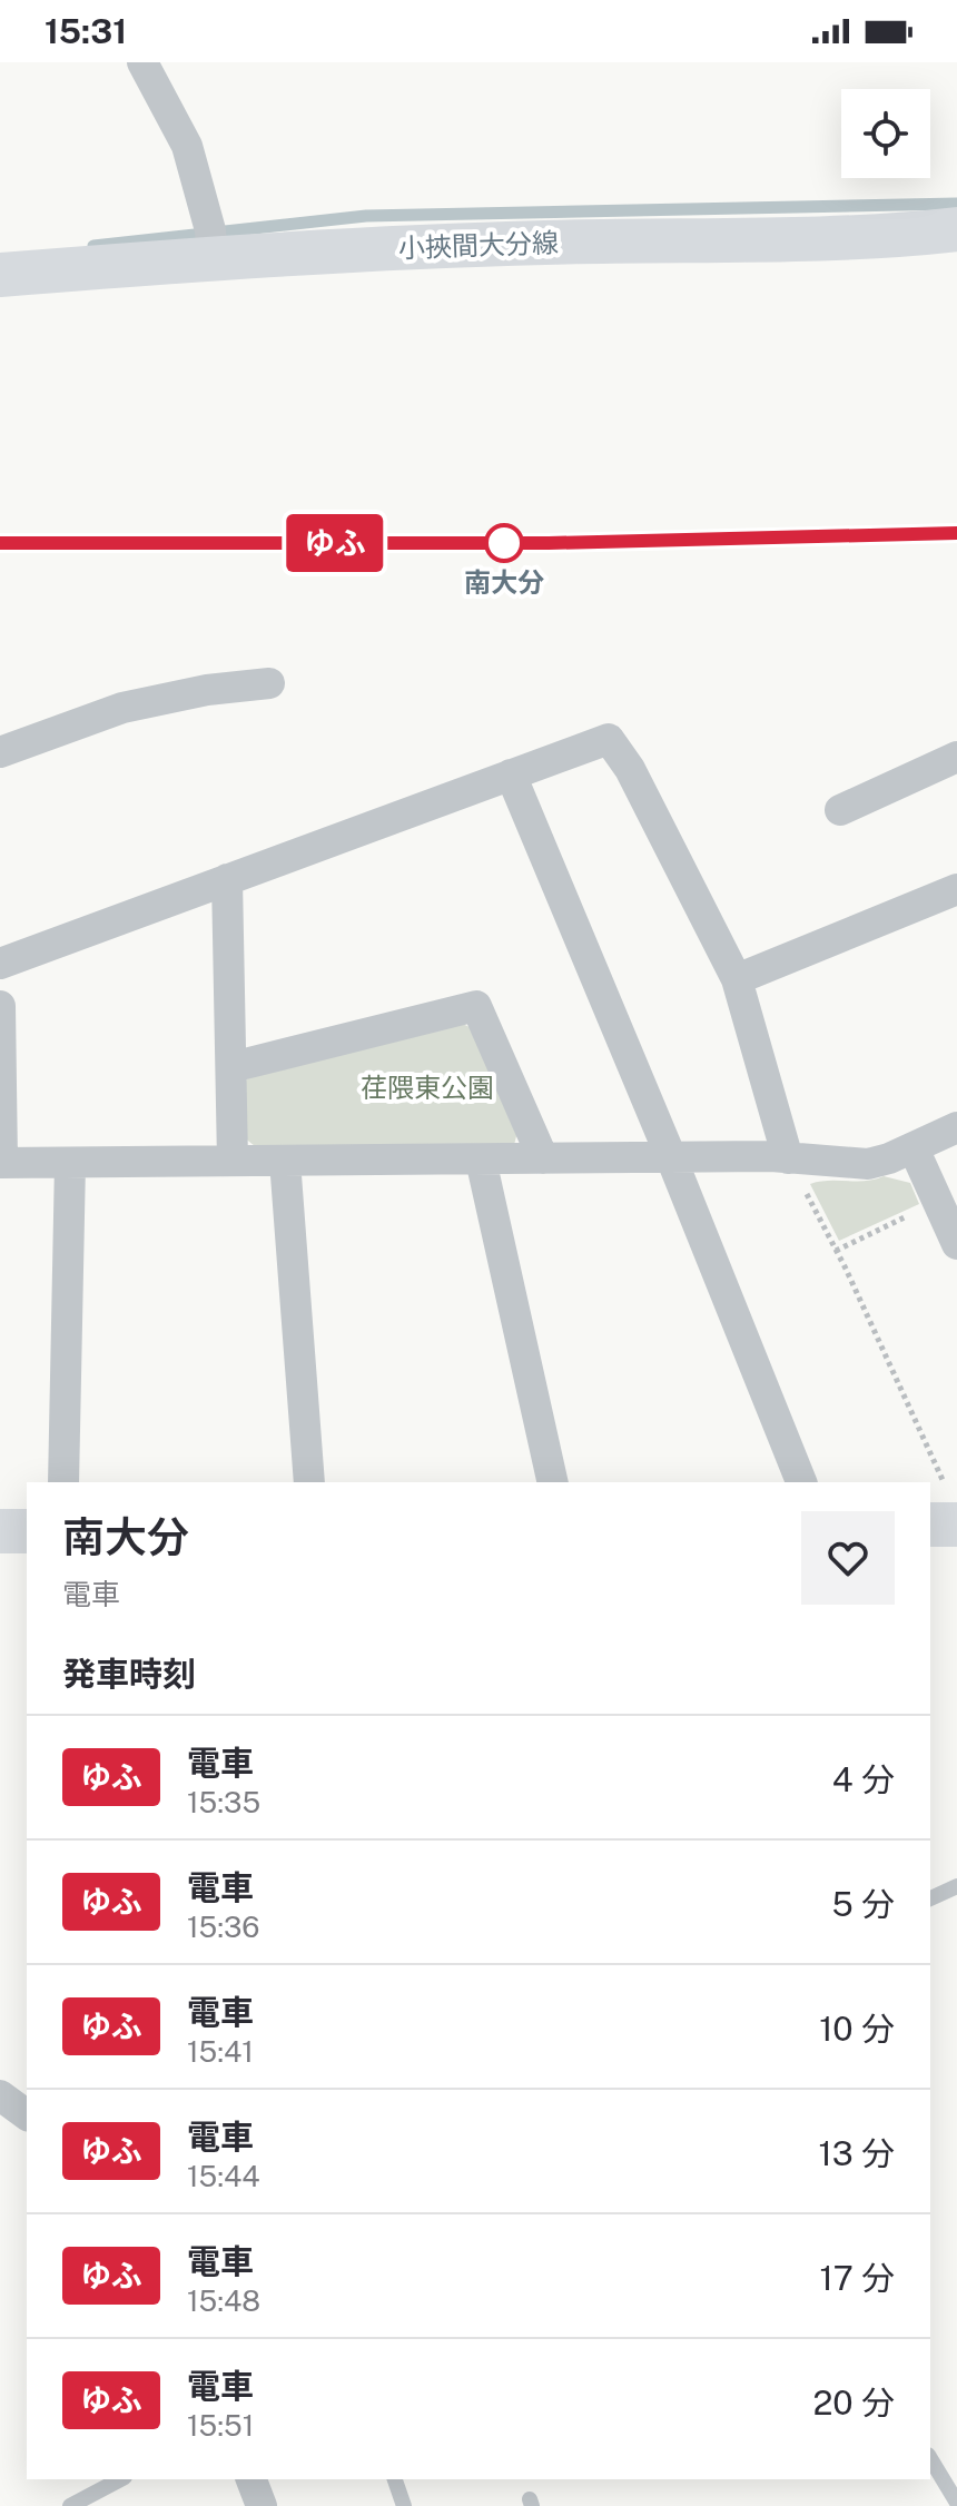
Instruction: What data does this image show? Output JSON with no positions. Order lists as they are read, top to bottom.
{
  "streets": {
    "main road": ["小挾間大分線"]
  },
  "parks": ["荏隈東公園"],
  "places": ["南大分"],
  "page": {
    "status": "15:31",
    "on_map": "ゆふ",
    "heading": [
      ["南大分", "電車"],
      "発車時刻"
    ],
    "list": [
      {
        "mark": "ゆふ",
        "name": "電車",
        "note": "15:35",
        "value": "4 分"
      },
      {
        "mark": "ゆふ",
        "name": "電車",
        "note": "15:36",
        "value": "5 分"
      },
      {
        "mark": "ゆふ",
        "name": "電車",
        "note": "15:41",
        "value": "10 分"
      },
      {
        "mark": "ゆふ",
        "name": "電車",
        "note": "15:44",
        "value": "13 分"
      },
      {
        "mark": "ゆふ",
        "name": "電車",
        "note": "15:48",
        "value": "17 分"
      },
      {
        "mark": "ゆふ",
        "name": "電車",
        "note": "15:51",
        "value": "20 分"
      }
    ]
  }
}
